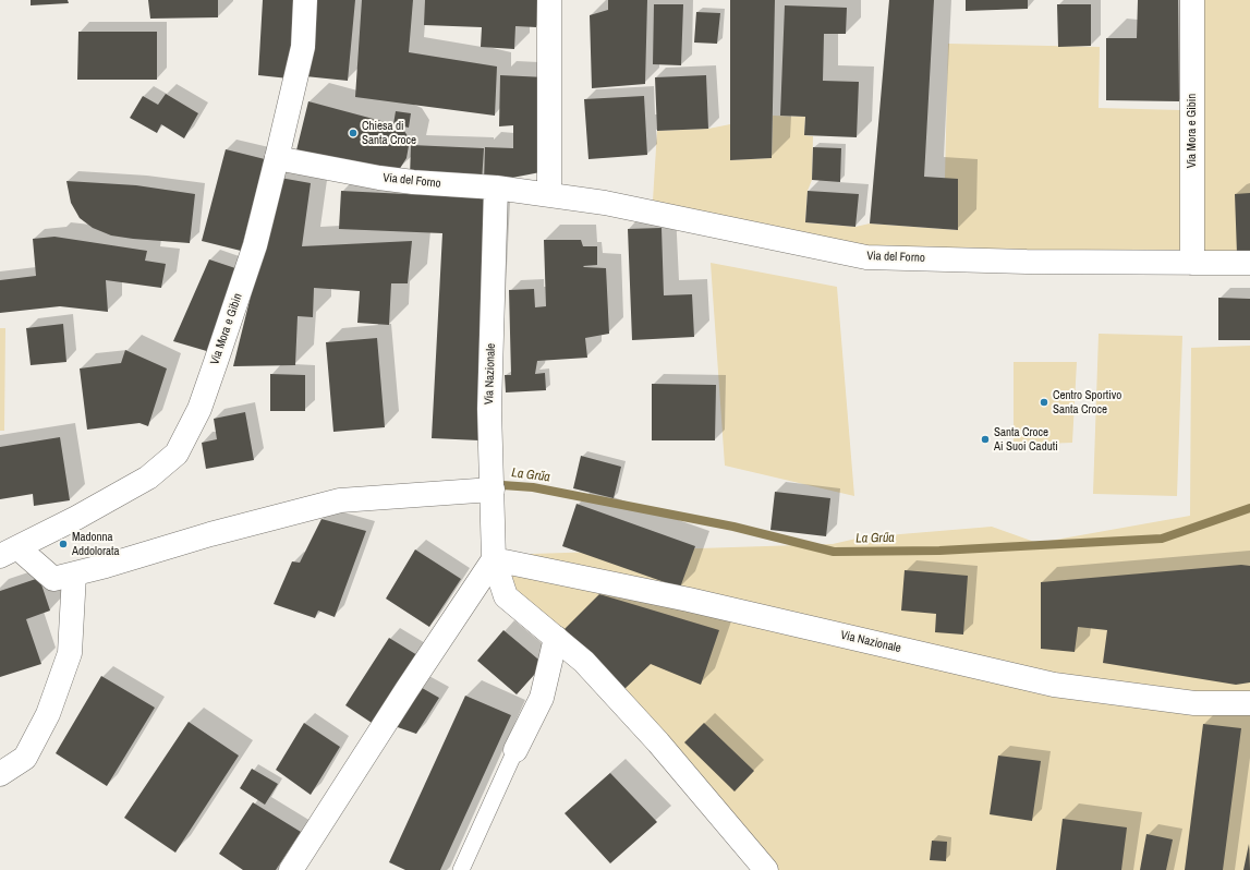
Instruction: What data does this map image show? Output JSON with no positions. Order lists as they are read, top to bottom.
{
  "streets": {
    "street": ["Via Mora e Gibin", "Via del Forno", "Via Nazionale"]
  },
  "crossings": [
    ["Via Mora e Gibin", "Via del Forno"],
    ["Via del Forno", "Via Nazionale"]
  ],
  "water": ["La Grűa"],
  "places": [
    "Chiesa di Santa Croce",
    "Centro Sportivo Santa Croce",
    "Santa Croce Ai Suoi Caduti",
    "Madonna Addolorata"
  ]
}
